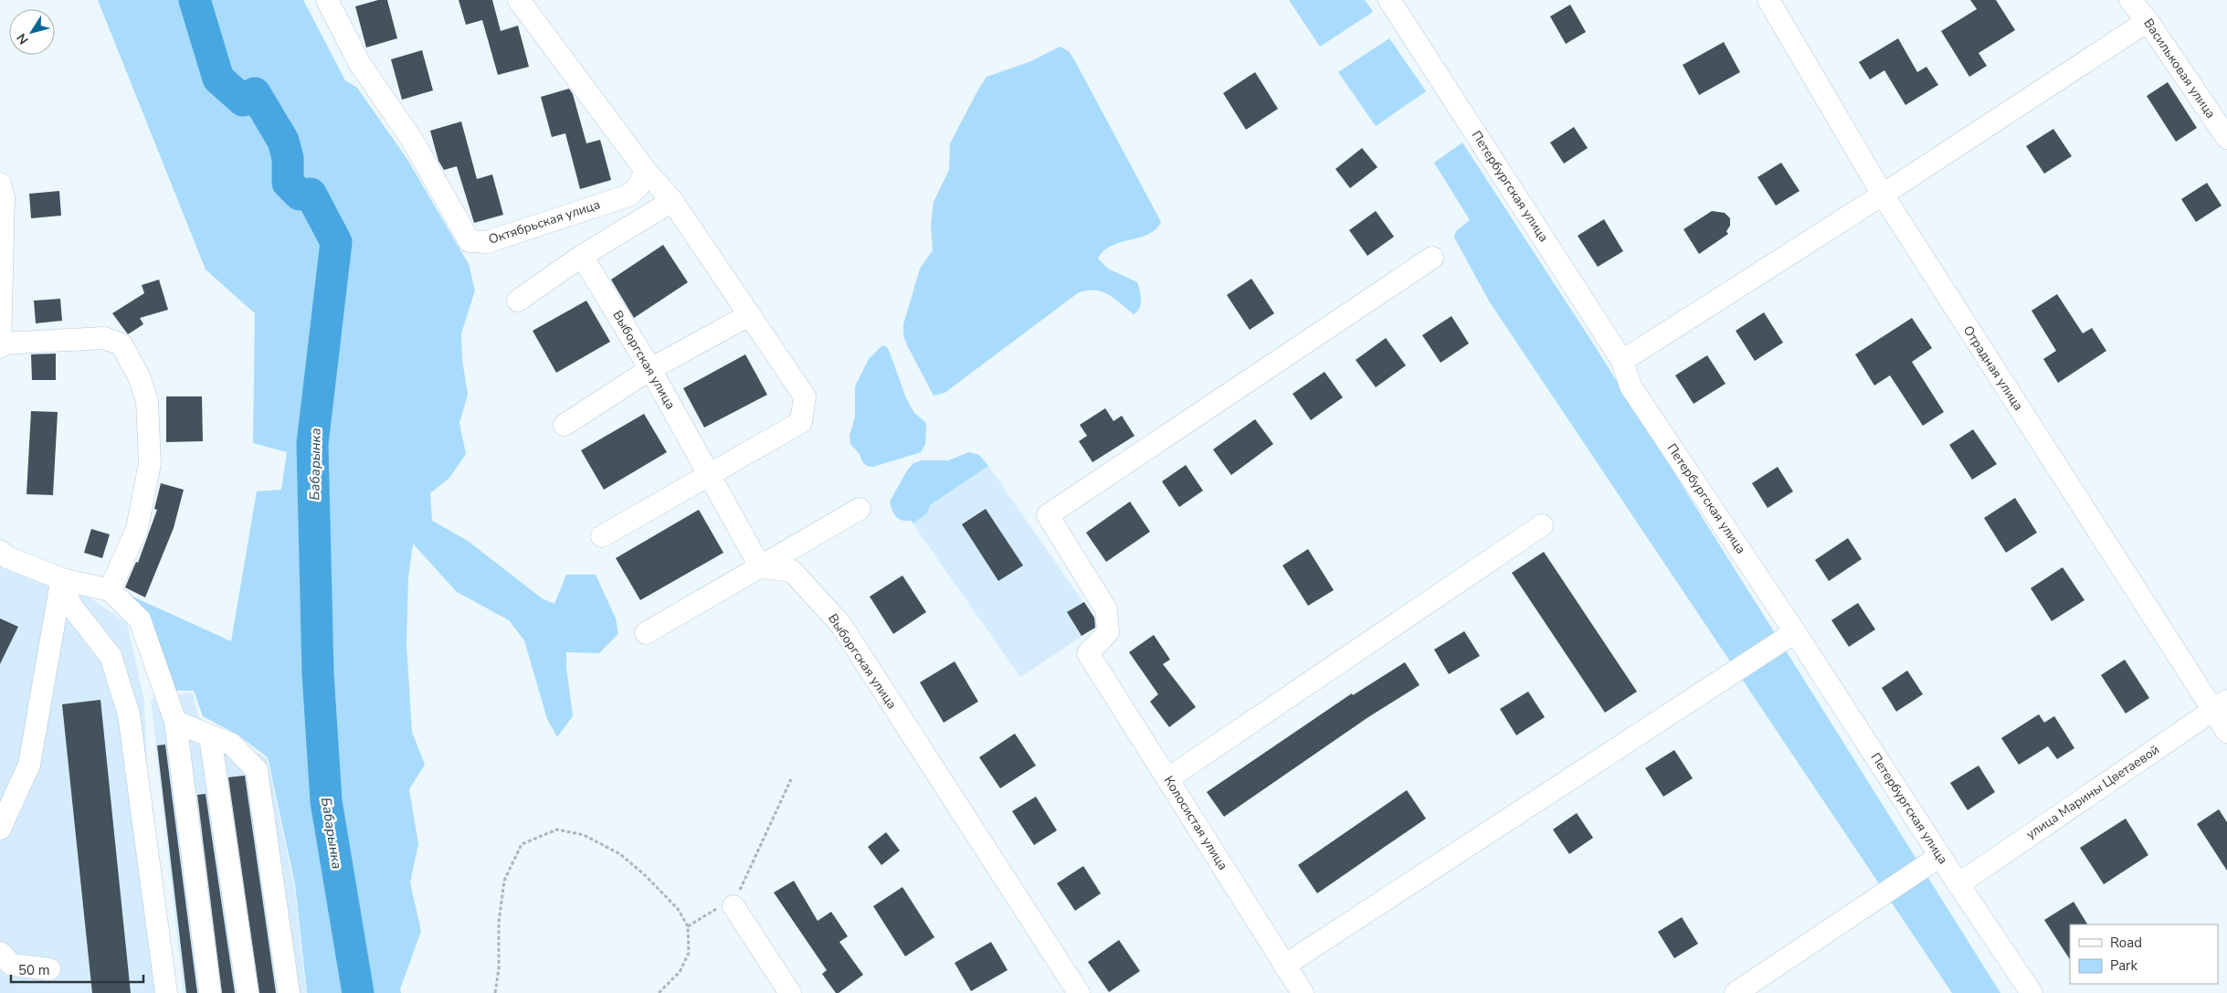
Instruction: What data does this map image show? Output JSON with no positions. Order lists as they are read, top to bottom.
{
  "streets": {
    "street": [
      "Васильковая улица",
      "Петербургская улица",
      "Октябрьская улица",
      "Выборгская улица",
      "Отрадная улица",
      "улица Марины Цветаевой",
      "Колосистая улица"
    ]
  },
  "crossings": [
    ["Петербургская улица", "улица Марины Цветаевой"],
    ["Отрадная улица", "улица Марины Цветаевой"]
  ],
  "water": ["Бабарынка"],
  "legend": ["Road", "Park"],
  "scale_bar": "50 m",
  "north": "bottom left"
}
